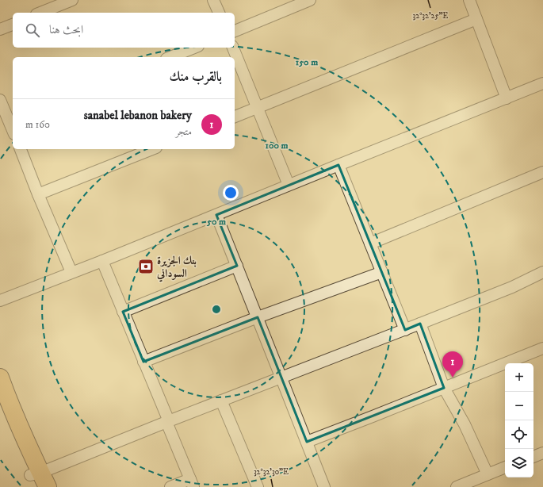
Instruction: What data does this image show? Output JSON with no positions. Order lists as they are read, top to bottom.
{
  "places": {
    "bank": ["بنك الجزيرة السوداني"]
  },
  "page": {
    "search": "ابحث هنا",
    "heading": "بالقرب منك",
    "list": [
      {
        "mark": "1",
        "name": "sanabel lebanon bakery",
        "note": "متجر",
        "value": "160 m"
      }
    ],
    "pins": "1",
    "map_buttons": ["+", "−"]
  },
  "coordinates": ["32°32'25\"E", "32°32'30\"E"],
  "rings": ["150 m", "100 m", "50 m"]
}
